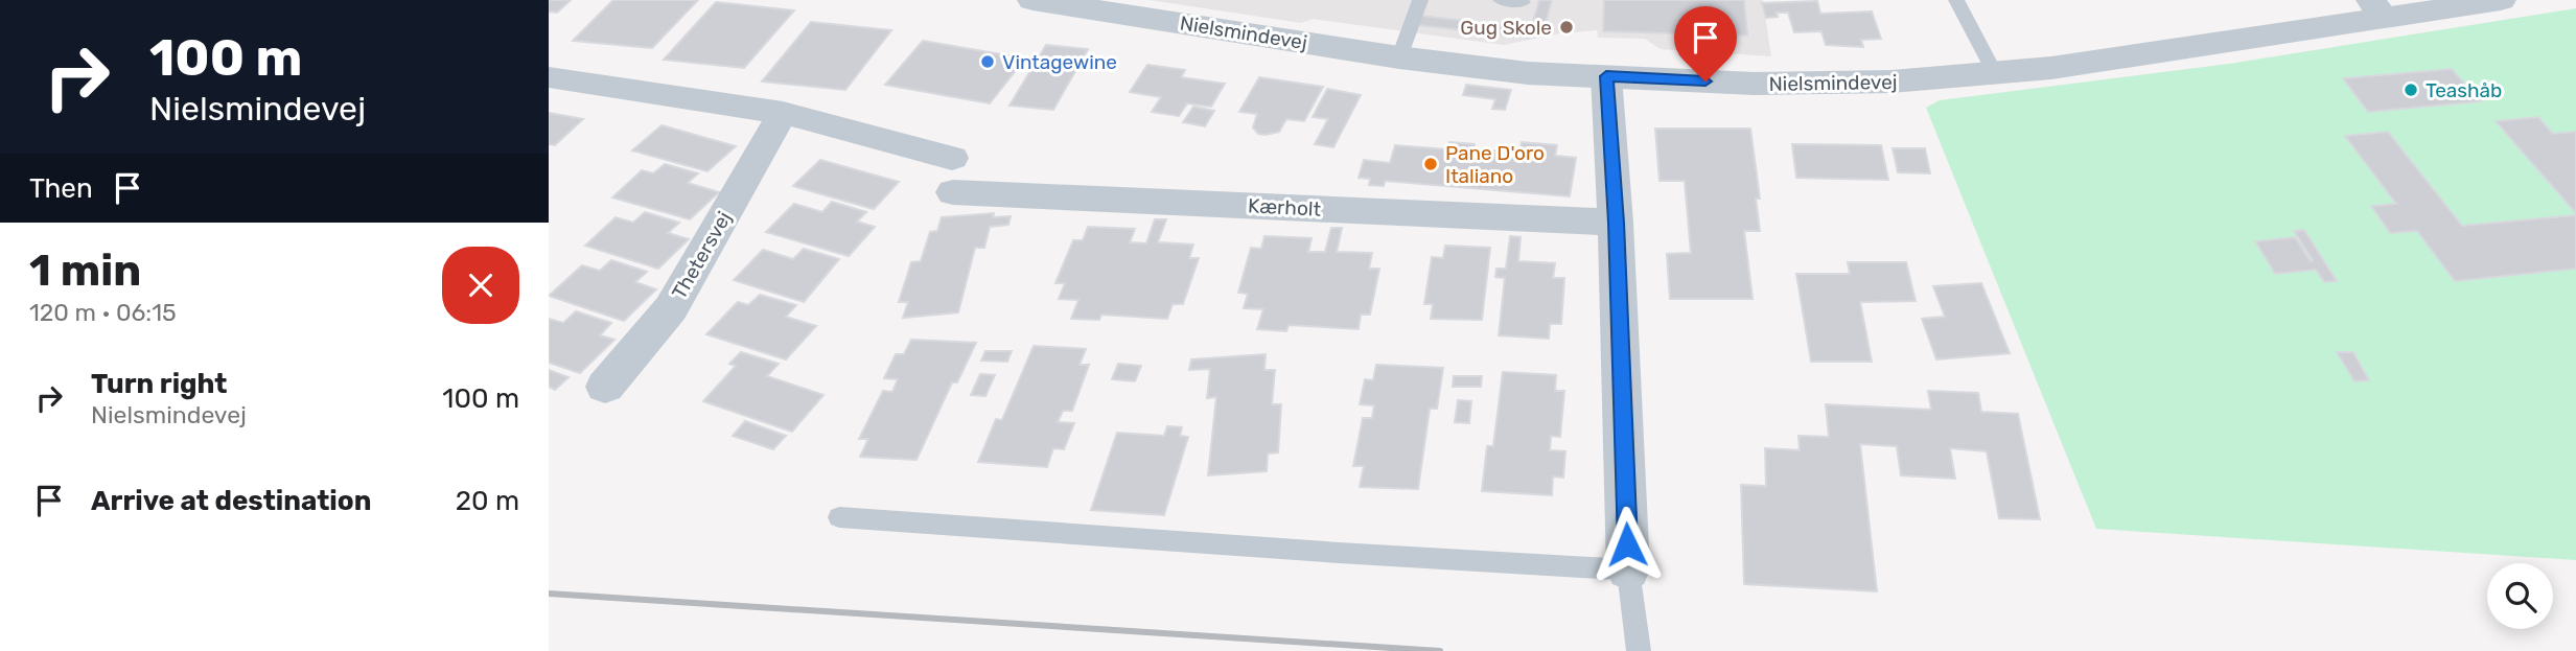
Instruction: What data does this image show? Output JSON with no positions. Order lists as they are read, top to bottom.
{
  "streets": {
    "street": ["Nielsmindevej", "Kærholt", "Thetersvej"]
  },
  "crossings": [
    ["Kærholt", "Thetersvej"]
  ],
  "places": [
    "Gug Skole",
    "Vintagewine",
    "Teashåb",
    "Pane D'oro Italiano"
  ],
  "page": {
    "turn": ["100 m", "Nielsmindevej"],
    "then": "Then",
    "heading": ["1 min", "120 m · 06:15"],
    "list": [
      {
        "name": "Turn right",
        "note": "Nielsmindevej",
        "value": "100 m"
      },
      {
        "name": "Arrive at destination",
        "value": "20 m"
      }
    ]
  }
}
